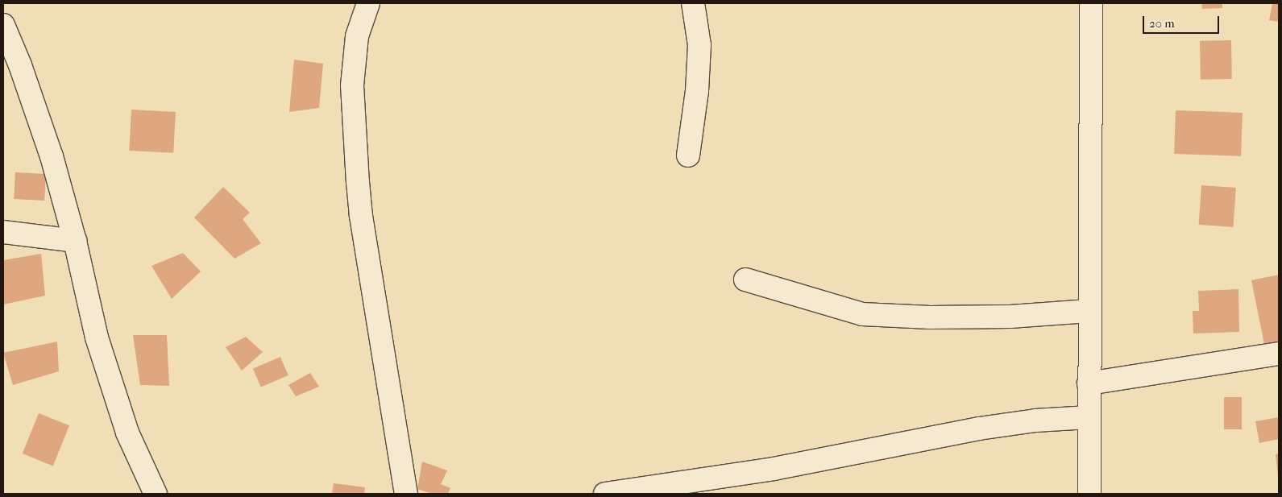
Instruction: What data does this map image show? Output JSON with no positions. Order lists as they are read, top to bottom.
{
  "scale_bar": "20 m"
}
